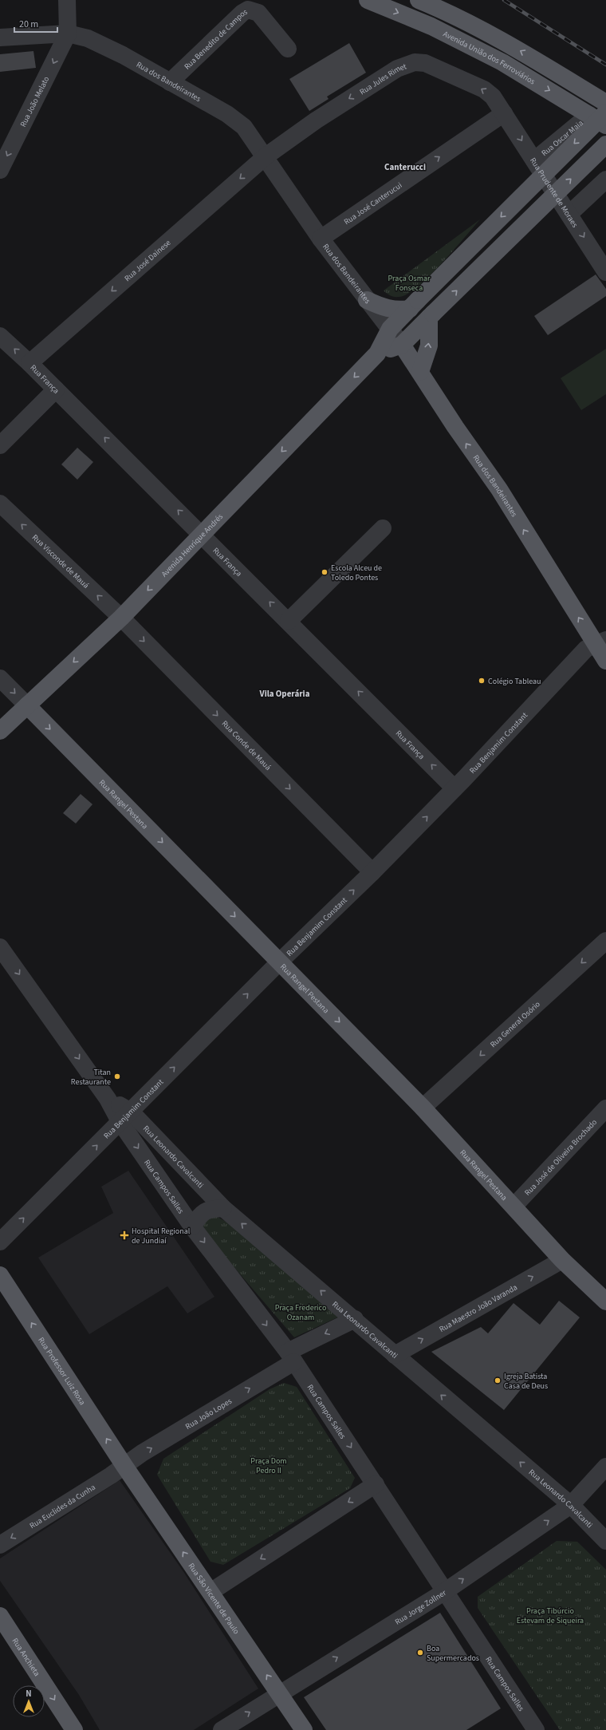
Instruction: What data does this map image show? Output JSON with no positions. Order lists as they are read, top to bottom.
{
  "streets": {
    "main road": [
      "Avenida União dos Ferroviários",
      "Rua dos Bandeirantes",
      "Avenida Henrique Andrés",
      "Rua Rangel Pestana",
      "Rua Professor Luiz Rosa",
      "Rua São Vicente de Paulo",
      "Rua Anchieta"
    ],
    "street": [
      "Rua Benedito de Campos",
      "Rua Jules Rimet",
      "Rua João Melato",
      "Rua Oscar Maia",
      "Rua Prudente de Moraes",
      "Rua José Canterucui",
      "Rua José Dainese",
      "Rua França",
      "Rua Visconde de Mauá",
      "Rua Benjamim Constant",
      "Rua Conde de Mauá",
      "Rua General Osório",
      "Rua Leonardo Cavalcanti",
      "Rua José de Oliveira Brochado",
      "Rua Campos Salles",
      "Rua Maestro João Varanda",
      "Rua João Lopes",
      "Rua Euclides da Cunha",
      "Rua Jorge Zollner"
    ]
  },
  "crossings": [
    ["Rua Benedito de Campos", "Rua dos Bandeirantes"],
    ["Avenida União dos Ferroviários", "Rua Oscar Maia"],
    ["Avenida União dos Ferroviários", "Avenida Henrique Andrés"],
    ["Rua Jules Rimet", "Rua dos Bandeirantes"],
    ["Rua Jules Rimet", "Rua Prudente de Moraes"],
    ["Rua Jules Rimet", "Rua José Canterucui"],
    ["Rua Jules Rimet", "Rua José Dainese"],
    ["Rua dos Bandeirantes", "Rua João Melato"],
    ["Rua dos Bandeirantes", "Rua José Canterucui"],
    ["Rua dos Bandeirantes", "Rua José Dainese"],
    ["Rua dos Bandeirantes", "Avenida Henrique Andrés"],
    ["Rua dos Bandeirantes", "Rua Benjamim Constant"],
    ["Rua Oscar Maia", "Rua Prudente de Moraes"],
    ["Rua Oscar Maia", "Avenida Henrique Andrés"],
    ["Rua Prudente de Moraes", "Rua José Canterucui"],
    ["Rua José Dainese", "Rua França"],
    ["Rua França", "Avenida Henrique Andrés"],
    ["Rua França", "Rua Benjamim Constant"],
    ["Avenida Henrique Andrés", "Rua Visconde de Mauá"],
    ["Avenida Henrique Andrés", "Rua Conde de Mauá"],
    ["Avenida Henrique Andrés", "Rua Rangel Pestana"],
    ["Rua Visconde de Mauá", "Rua Conde de Mauá"],
    ["Rua Benjamim Constant", "Rua Conde de Mauá"],
    ["Rua Benjamim Constant", "Rua Rangel Pestana"],
    ["Rua Benjamim Constant", "Rua Leonardo Cavalcanti"],
    ["Rua Benjamim Constant", "Rua Campos Salles"],
    ["Rua Rangel Pestana", "Rua General Osório"],
    ["Rua Rangel Pestana", "Rua José de Oliveira Brochado"],
    ["Rua Rangel Pestana", "Rua Maestro João Varanda"],
    ["Rua Leonardo Cavalcanti", "Rua Campos Salles"],
    ["Rua Leonardo Cavalcanti", "Rua Maestro João Varanda"],
    ["Rua Leonardo Cavalcanti", "Rua João Lopes"],
    ["Rua Leonardo Cavalcanti", "Rua Jorge Zollner"],
    ["Rua Campos Salles", "Rua João Lopes"],
    ["Rua Campos Salles", "Rua Jorge Zollner"],
    ["Rua Professor Luiz Rosa", "Rua João Lopes"],
    ["Rua Professor Luiz Rosa", "Rua Euclides da Cunha"],
    ["Rua Professor Luiz Rosa", "Rua São Vicente de Paulo"],
    ["Rua João Lopes", "Rua Euclides da Cunha"],
    ["Rua João Lopes", "Rua São Vicente de Paulo"],
    ["Rua Euclides da Cunha", "Rua São Vicente de Paulo"],
    ["Rua São Vicente de Paulo", "Rua Jorge Zollner"]
  ],
  "one_way": [
    "Rua Jules Rimet",
    "Rua dos Bandeirantes",
    "Rua João Melato",
    "Rua Prudente de Moraes",
    "Rua José Canterucui",
    "Rua José Dainese",
    "Rua França",
    "Rua Visconde de Mauá",
    "Rua Benjamim Constant",
    "Rua Conde de Mauá",
    "Rua Rangel Pestana",
    "Rua General Osório",
    "Rua Leonardo Cavalcanti",
    "Rua Campos Salles",
    "Rua Maestro João Varanda",
    "Rua Professor Luiz Rosa",
    "Rua Euclides da Cunha",
    "Rua São Vicente de Paulo",
    "Rua Anchieta"
  ],
  "districts": ["Canterucci", "Vila Operária"],
  "parks": [
    "Praça Osmar Fonseca",
    "Praça Frederico Ozanam",
    "Praça Dom Pedro II",
    "Praça Tibúrcio Estevam de Siqueira"
  ],
  "places": {
    "other": [
      "Escola Alceu de Toledo Pontes",
      "Colégio Tableau",
      "Titan Restaurante",
      "Igreja Batista Casa de Deus",
      "Boa Supermercados"
    ],
    "health": ["Hospital Regional de Jundiaí"]
  },
  "scale_bar": "20 m",
  "north": "top"
}
